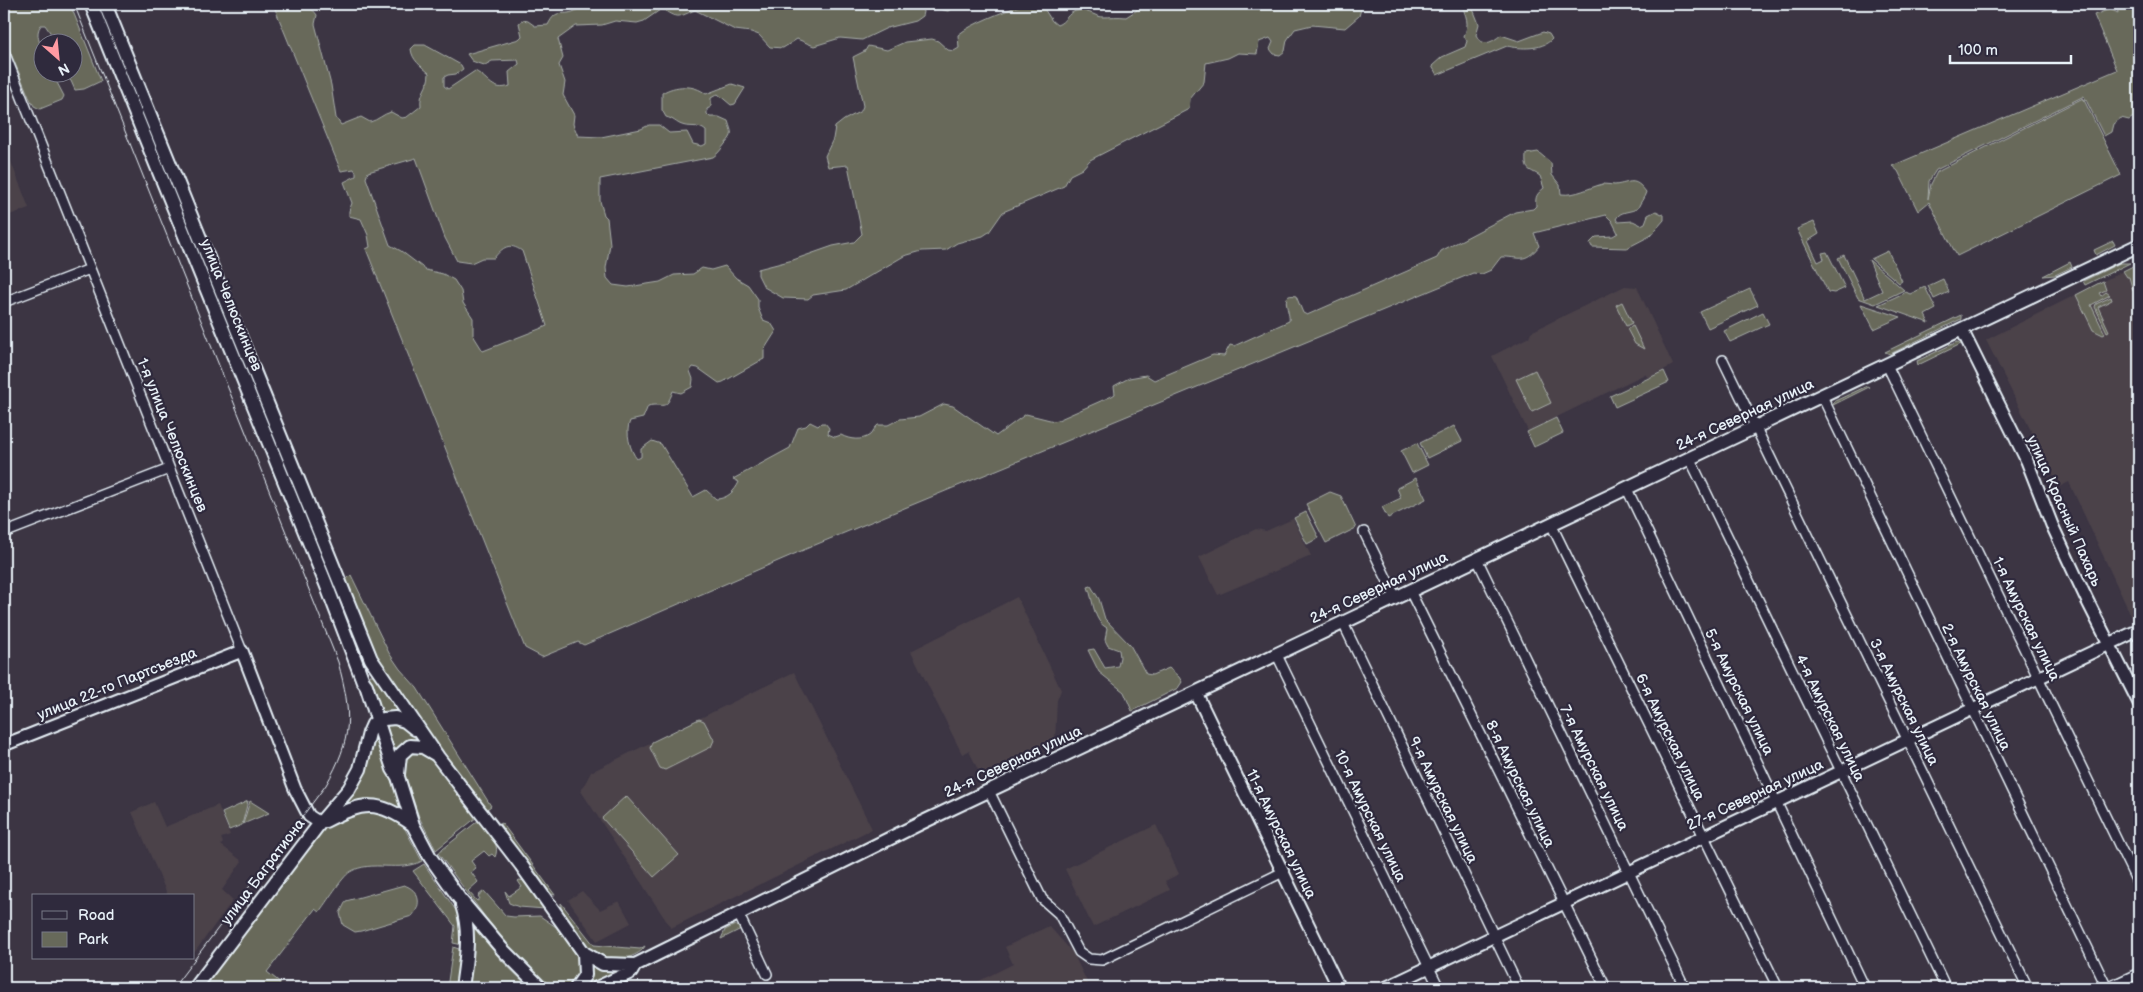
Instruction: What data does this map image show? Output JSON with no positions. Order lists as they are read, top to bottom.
{
  "streets": {
    "main road": ["улица Челюскинцев", "24-я Северная улица", "улица Багратиона"],
    "street": [
      "1-я улица Челюскинцев",
      "улица Красный Пахарь",
      "1-я Амурская улица",
      "улица 22-го Партсъезда",
      "2-я Амурская улица",
      "5-я Амурская улица",
      "3-я Амурская улица",
      "4-я Амурская улица",
      "6-я Амурская улица",
      "7-я Амурская улица",
      "8-я Амурская улица",
      "27-я Северная улица",
      "9-я Амурская улица",
      "10-я Амурская улица",
      "11-я Амурская улица"
    ]
  },
  "crossings": [
    ["24-я Северная улица", "улица Красный Пахарь"],
    ["24-я Северная улица", "1-я Амурская улица"],
    ["24-я Северная улица", "2-я Амурская улица"],
    ["24-я Северная улица", "5-я Амурская улица"],
    ["24-я Северная улица", "3-я Амурская улица"],
    ["24-я Северная улица", "4-я Амурская улица"],
    ["24-я Северная улица", "6-я Амурская улица"],
    ["24-я Северная улица", "7-я Амурская улица"],
    ["24-я Северная улица", "8-я Амурская улица"],
    ["24-я Северная улица", "9-я Амурская улица"],
    ["24-я Северная улица", "10-я Амурская улица"],
    ["24-я Северная улица", "11-я Амурская улица"],
    ["1-я улица Челюскинцев", "улица 22-го Партсъезда"],
    ["1-я улица Челюскинцев", "улица Багратиона"],
    ["улица Красный Пахарь", "27-я Северная улица"],
    ["1-я Амурская улица", "27-я Северная улица"],
    ["2-я Амурская улица", "27-я Северная улица"],
    ["5-я Амурская улица", "27-я Северная улица"],
    ["3-я Амурская улица", "27-я Северная улица"],
    ["4-я Амурская улица", "27-я Северная улица"],
    ["6-я Амурская улица", "27-я Северная улица"],
    ["7-я Амурская улица", "27-я Северная улица"],
    ["8-я Амурская улица", "27-я Северная улица"],
    ["27-я Северная улица", "9-я Амурская улица"],
    ["27-я Северная улица", "10-я Амурская улица"]
  ],
  "legend": ["Road", "Park"],
  "scale_bar": "100 m",
  "north": "bottom right"
}
